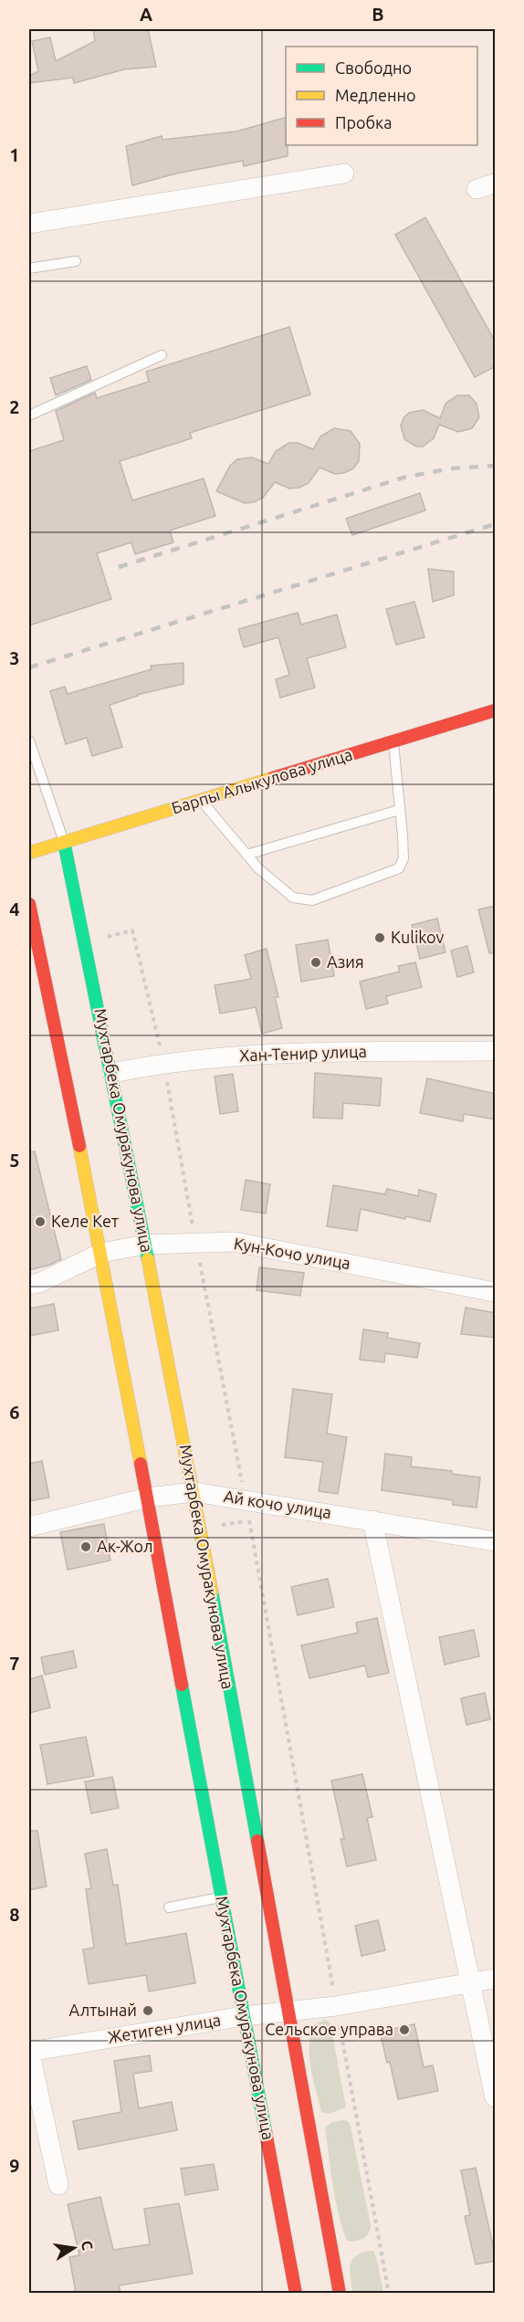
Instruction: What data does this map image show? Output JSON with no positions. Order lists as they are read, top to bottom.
{
  "streets": {
    "main road": ["Барпы Алыкулова улица", "Мухтарбека Омуракунова улица"],
    "street": [
      "Хан-Тенир улица",
      "Кун-Кочо улица",
      "Ай кочо улица",
      "Жетиген улица"
    ]
  },
  "crossings": [
    ["Барпы Алыкулова улица", "Мухтарбека Омуракунова улица"],
    ["Хан-Тенир улица", "Мухтарбека Омуракунова улица"],
    ["Мухтарбека Омуракунова улица", "Кун-Кочо улица"],
    ["Мухтарбека Омуракунова улица", "Ай кочо улица"],
    ["Мухтарбека Омуракунова улица", "Жетиген улица"]
  ],
  "places": [
    "Kulikov",
    "Азия",
    "Келе Кет",
    "Ак-Жол",
    "Алтынай",
    "Сельское управа"
  ],
  "legend": ["Свободно", "Медленно", "Пробка"],
  "north": "right",
  "grid": {
    "columns": ["A", "B"],
    "rows": [
      "1",
      "2",
      "3",
      "4",
      "5",
      "6",
      "7",
      "8",
      "9"
    ]
  }
}
